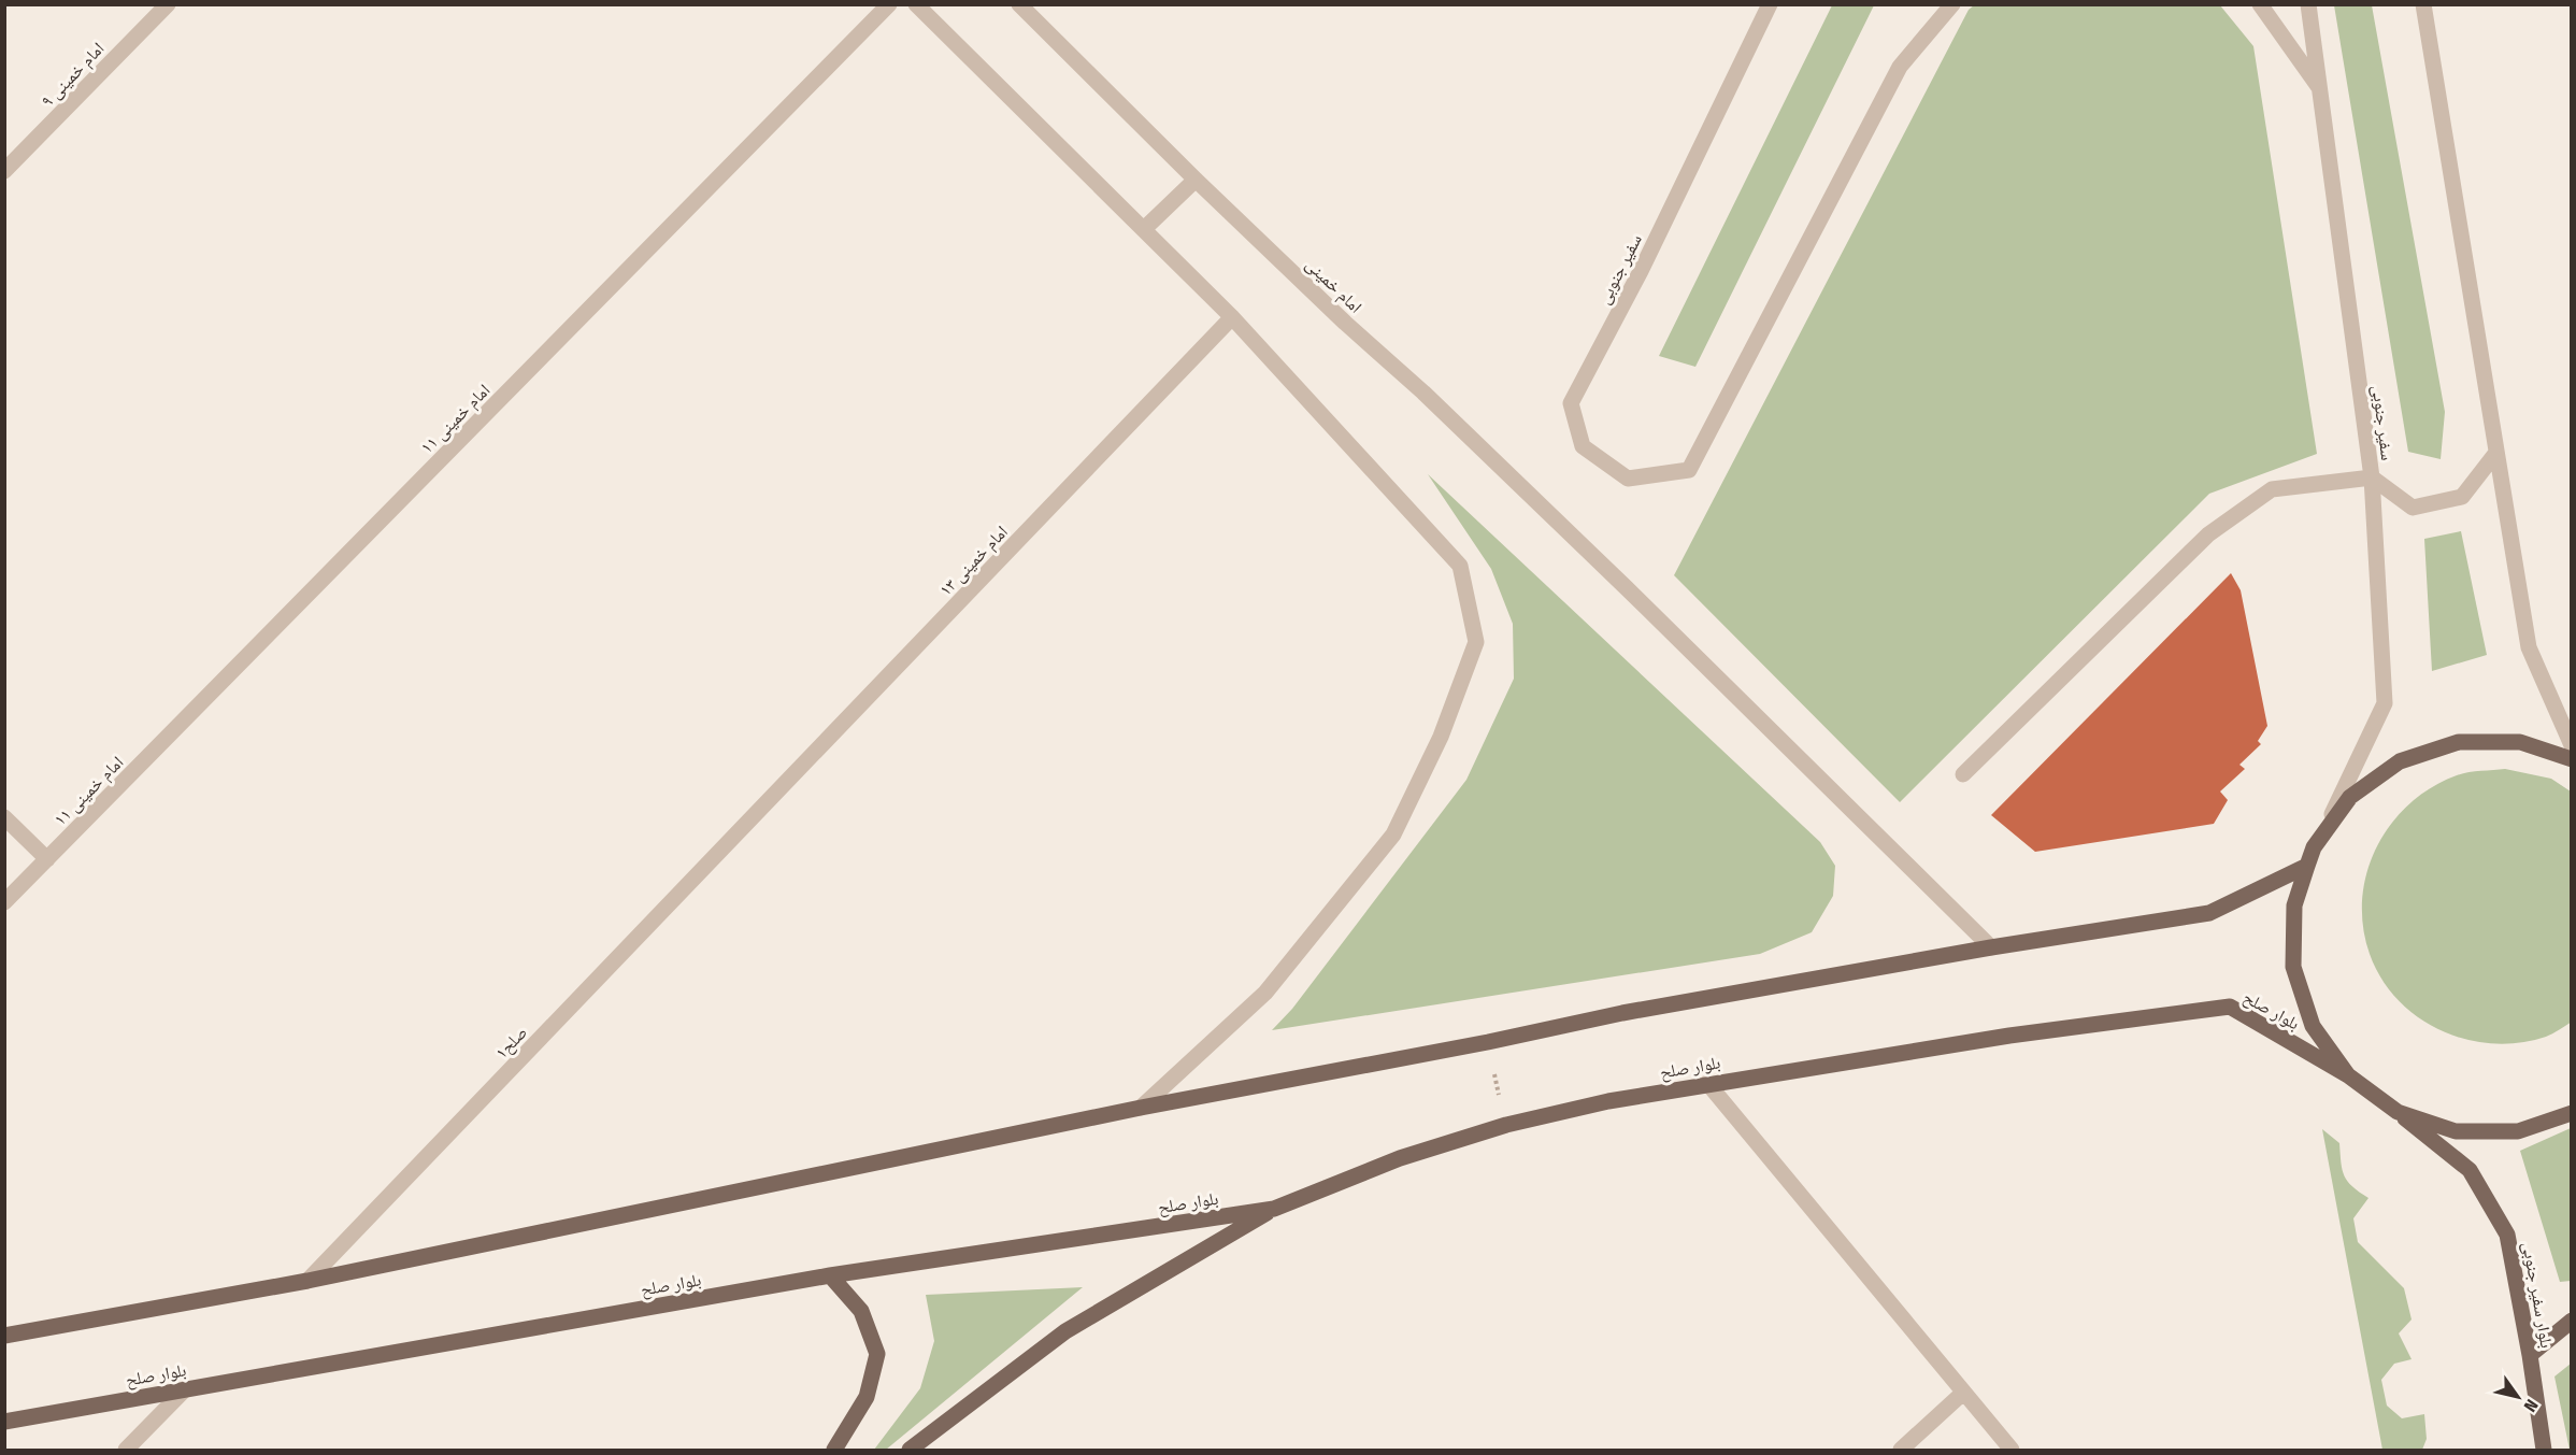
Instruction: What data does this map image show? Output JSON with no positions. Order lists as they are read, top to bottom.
{
  "streets": {
    "main road": ["بلوار صلح", "بلوار سفیر جنوبی"],
    "street": [
      "امام خمینی ۹",
      "سفیر جنوبی",
      "امام خمینی",
      "امام خمینی ۱۱",
      "امام خمینی ۱۳",
      "۱صلح"
    ]
  },
  "crossings": [
    ["امام خمینی ۱۳", "۱صلح"],
    ["بلوار صلح", "بلوار سفیر جنوبی"]
  ],
  "north": "bottom right"
}
